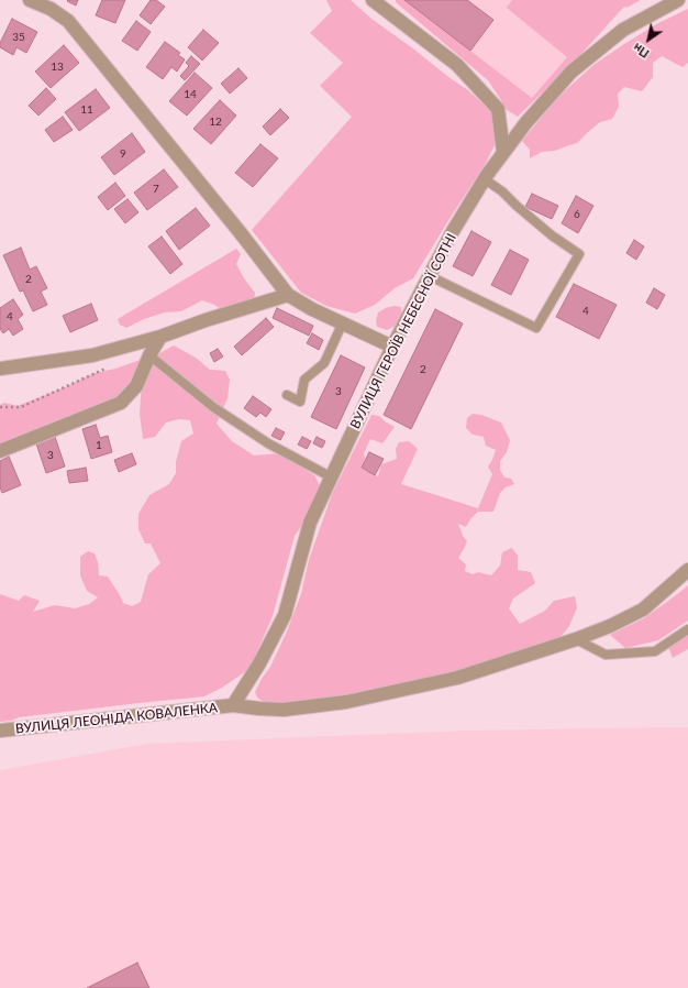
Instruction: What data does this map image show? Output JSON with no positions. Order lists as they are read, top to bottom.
{
  "streets": {
    "street": ["ВУЛИЦЯ ГЕРОЇВ НЕБЕСНОЇ СОТНІ", "ВУЛИЦЯ ЛЕОНІДА КОВАЛЕНКА"]
  },
  "crossings": [
    ["ВУЛИЦЯ ГЕРОЇВ НЕБЕСНОЇ СОТНІ", "ВУЛИЦЯ ЛЕОНІДА КОВАЛЕНКА"]
  ],
  "house_numbers": [
    "35",
    "13",
    "14",
    "11",
    "12",
    "9",
    "7",
    "6",
    "2",
    "4",
    "4",
    "2",
    "3",
    "1",
    "3"
  ],
  "north": "bottom left"
}
